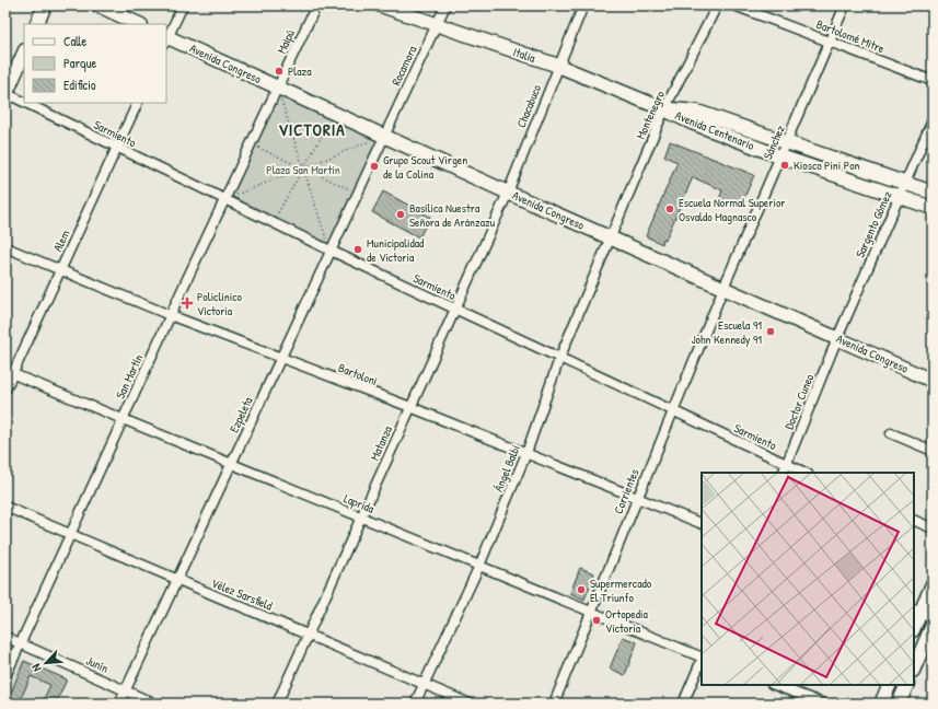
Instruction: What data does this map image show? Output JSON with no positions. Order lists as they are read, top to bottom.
{
  "streets": {
    "street": [
      "Bartolomé Mitre",
      "Maipú",
      "Italia",
      "Avenida Congreso",
      "Rocamora",
      "Chacabuco",
      "Montenegro",
      "Avenida Centenario",
      "Sarmiento",
      "Sánchez",
      "Sargento Gómez",
      "Alem",
      "Bartoloni",
      "San Martín",
      "Doctor Cuneo",
      "Ezpeleta",
      "Matanza",
      "Ángel Balbi",
      "Corrientes",
      "Laprida",
      "Vélez Sarsfield",
      "Junín"
    ]
  },
  "crossings": [
    ["Bartolomé Mitre", "Sánchez"],
    ["Maipú", "Avenida Congreso"],
    ["Maipú", "San Martín"],
    ["Italia", "Rocamora"],
    ["Italia", "Chacabuco"],
    ["Italia", "Montenegro"],
    ["Italia", "Avenida Centenario"],
    ["Avenida Congreso", "Rocamora"],
    ["Avenida Congreso", "Chacabuco"],
    ["Avenida Congreso", "Montenegro"],
    ["Avenida Congreso", "Sánchez"],
    ["Avenida Congreso", "Sargento Gómez"],
    ["Avenida Congreso", "San Martín"],
    ["Avenida Congreso", "Doctor Cuneo"],
    ["Avenida Congreso", "Ezpeleta"],
    ["Avenida Congreso", "Matanza"],
    ["Avenida Congreso", "Ángel Balbi"],
    ["Avenida Congreso", "Corrientes"],
    ["Rocamora", "Ezpeleta"],
    ["Chacabuco", "Matanza"],
    ["Montenegro", "Avenida Centenario"],
    ["Montenegro", "Ángel Balbi"],
    ["Avenida Centenario", "Sánchez"],
    ["Avenida Centenario", "Sargento Gómez"],
    ["Sarmiento", "Alem"],
    ["Sarmiento", "San Martín"],
    ["Sarmiento", "Doctor Cuneo"],
    ["Sarmiento", "Ezpeleta"],
    ["Sarmiento", "Matanza"],
    ["Sarmiento", "Ángel Balbi"],
    ["Sarmiento", "Corrientes"],
    ["Sánchez", "Corrientes"],
    ["Sargento Gómez", "Doctor Cuneo"],
    ["Alem", "Bartoloni"],
    ["Alem", "Laprida"],
    ["Bartoloni", "San Martín"],
    ["Bartoloni", "Ezpeleta"],
    ["Bartoloni", "Matanza"],
    ["Bartoloni", "Ángel Balbi"],
    ["Bartoloni", "Corrientes"],
    ["San Martín", "Laprida"],
    ["San Martín", "Vélez Sarsfield"],
    ["San Martín", "Junín"],
    ["Ezpeleta", "Laprida"],
    ["Ezpeleta", "Vélez Sarsfield"],
    ["Ezpeleta", "Junín"],
    ["Matanza", "Laprida"],
    ["Matanza", "Vélez Sarsfield"],
    ["Ángel Balbi", "Laprida"],
    ["Ángel Balbi", "Vélez Sarsfield"],
    ["Corrientes", "Laprida"]
  ],
  "districts": ["VICTORIA"],
  "parks": ["Plaza San Martín"],
  "places": {
    "other": [
      "Plaza",
      "Kiosco Pini Pon",
      "Grupo Scout Virgen de la Colina",
      "Escuela Normal Superior Osvaldo Magnasco",
      "Basílica Nuestra Señora de Aránzazu",
      "Municipalidad de Victoria",
      "Escuela 91 John Kennedy 91",
      "Supermercado El Triunfo",
      "Ortopedia Victoria"
    ],
    "health": ["Policlínico Victoria"]
  },
  "legend": ["Calle", "Parque", "Edificio"],
  "north": "bottom left"
}
